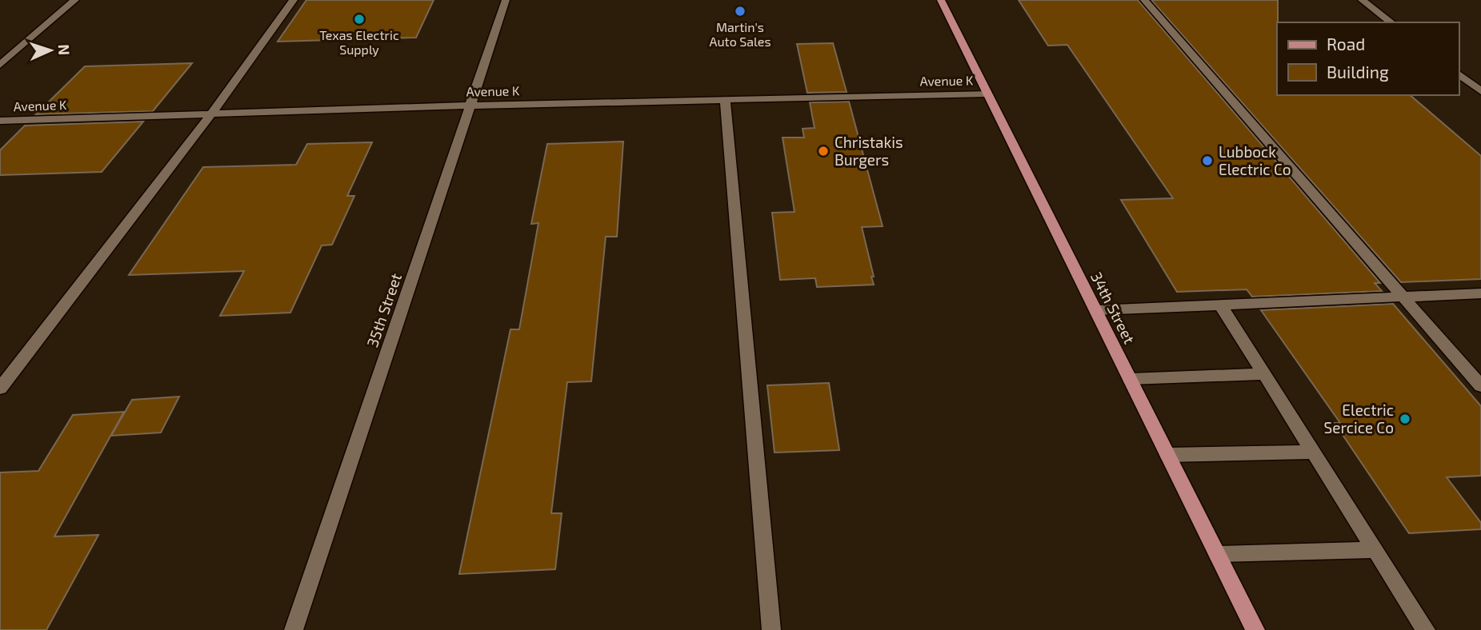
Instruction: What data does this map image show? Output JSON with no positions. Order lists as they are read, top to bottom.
{
  "streets": {
    "main road": ["34th Street"],
    "street": ["Avenue K", "35th Street"]
  },
  "crossings": [
    ["Avenue K", "34th Street"],
    ["Avenue K", "35th Street"]
  ],
  "places": [
    "Martin's Auto Sales",
    "Texas Electric Supply",
    "Christakis Burgers",
    "Lubbock Electric Co",
    "Electric Sercice Co"
  ],
  "legend": ["Road", "Building"],
  "north": "right"
}
